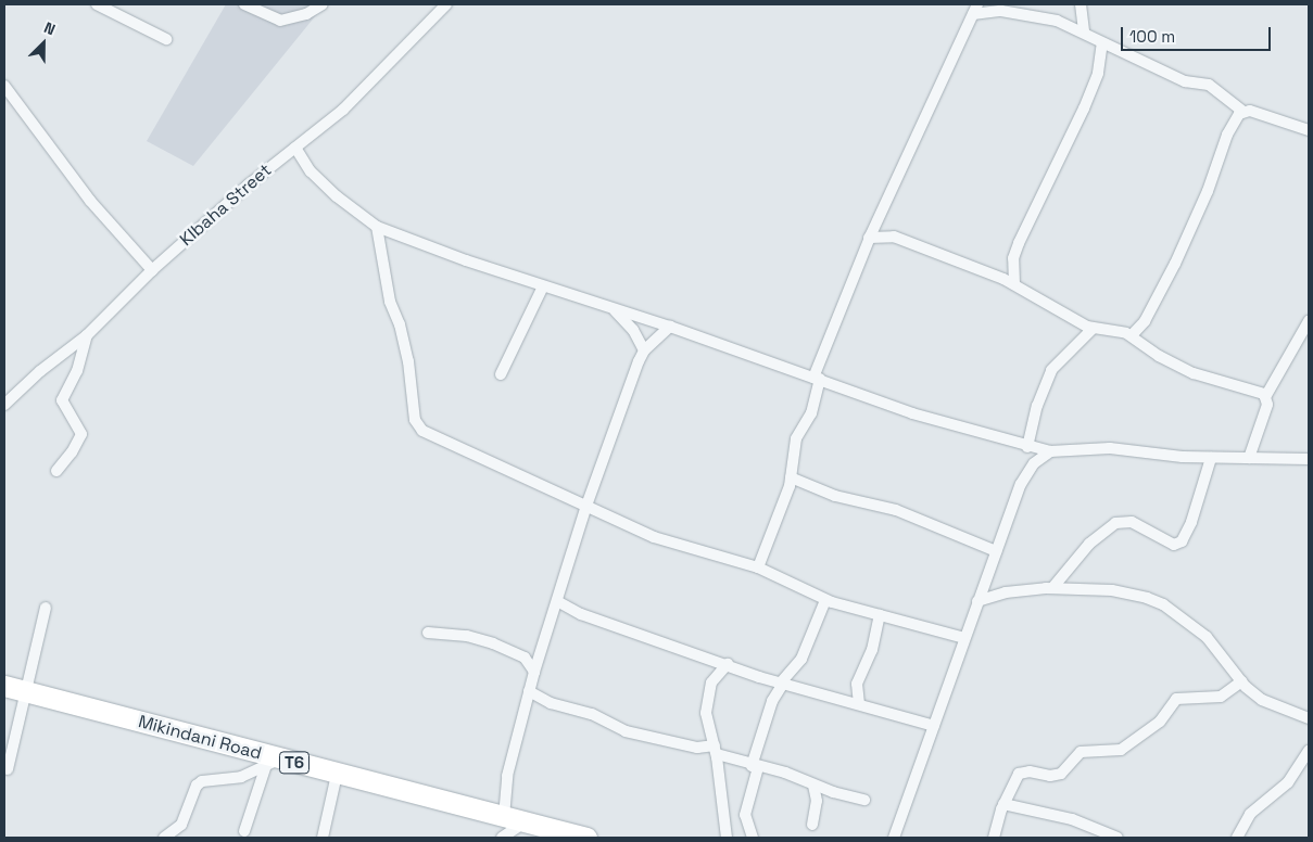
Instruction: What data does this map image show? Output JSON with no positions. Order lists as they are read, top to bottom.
{
  "streets": {
    "highway": ["Mikindani Road", "T6"],
    "street": ["KIbaha Street"]
  },
  "scale_bar": "100 m",
  "north": "top right"
}
